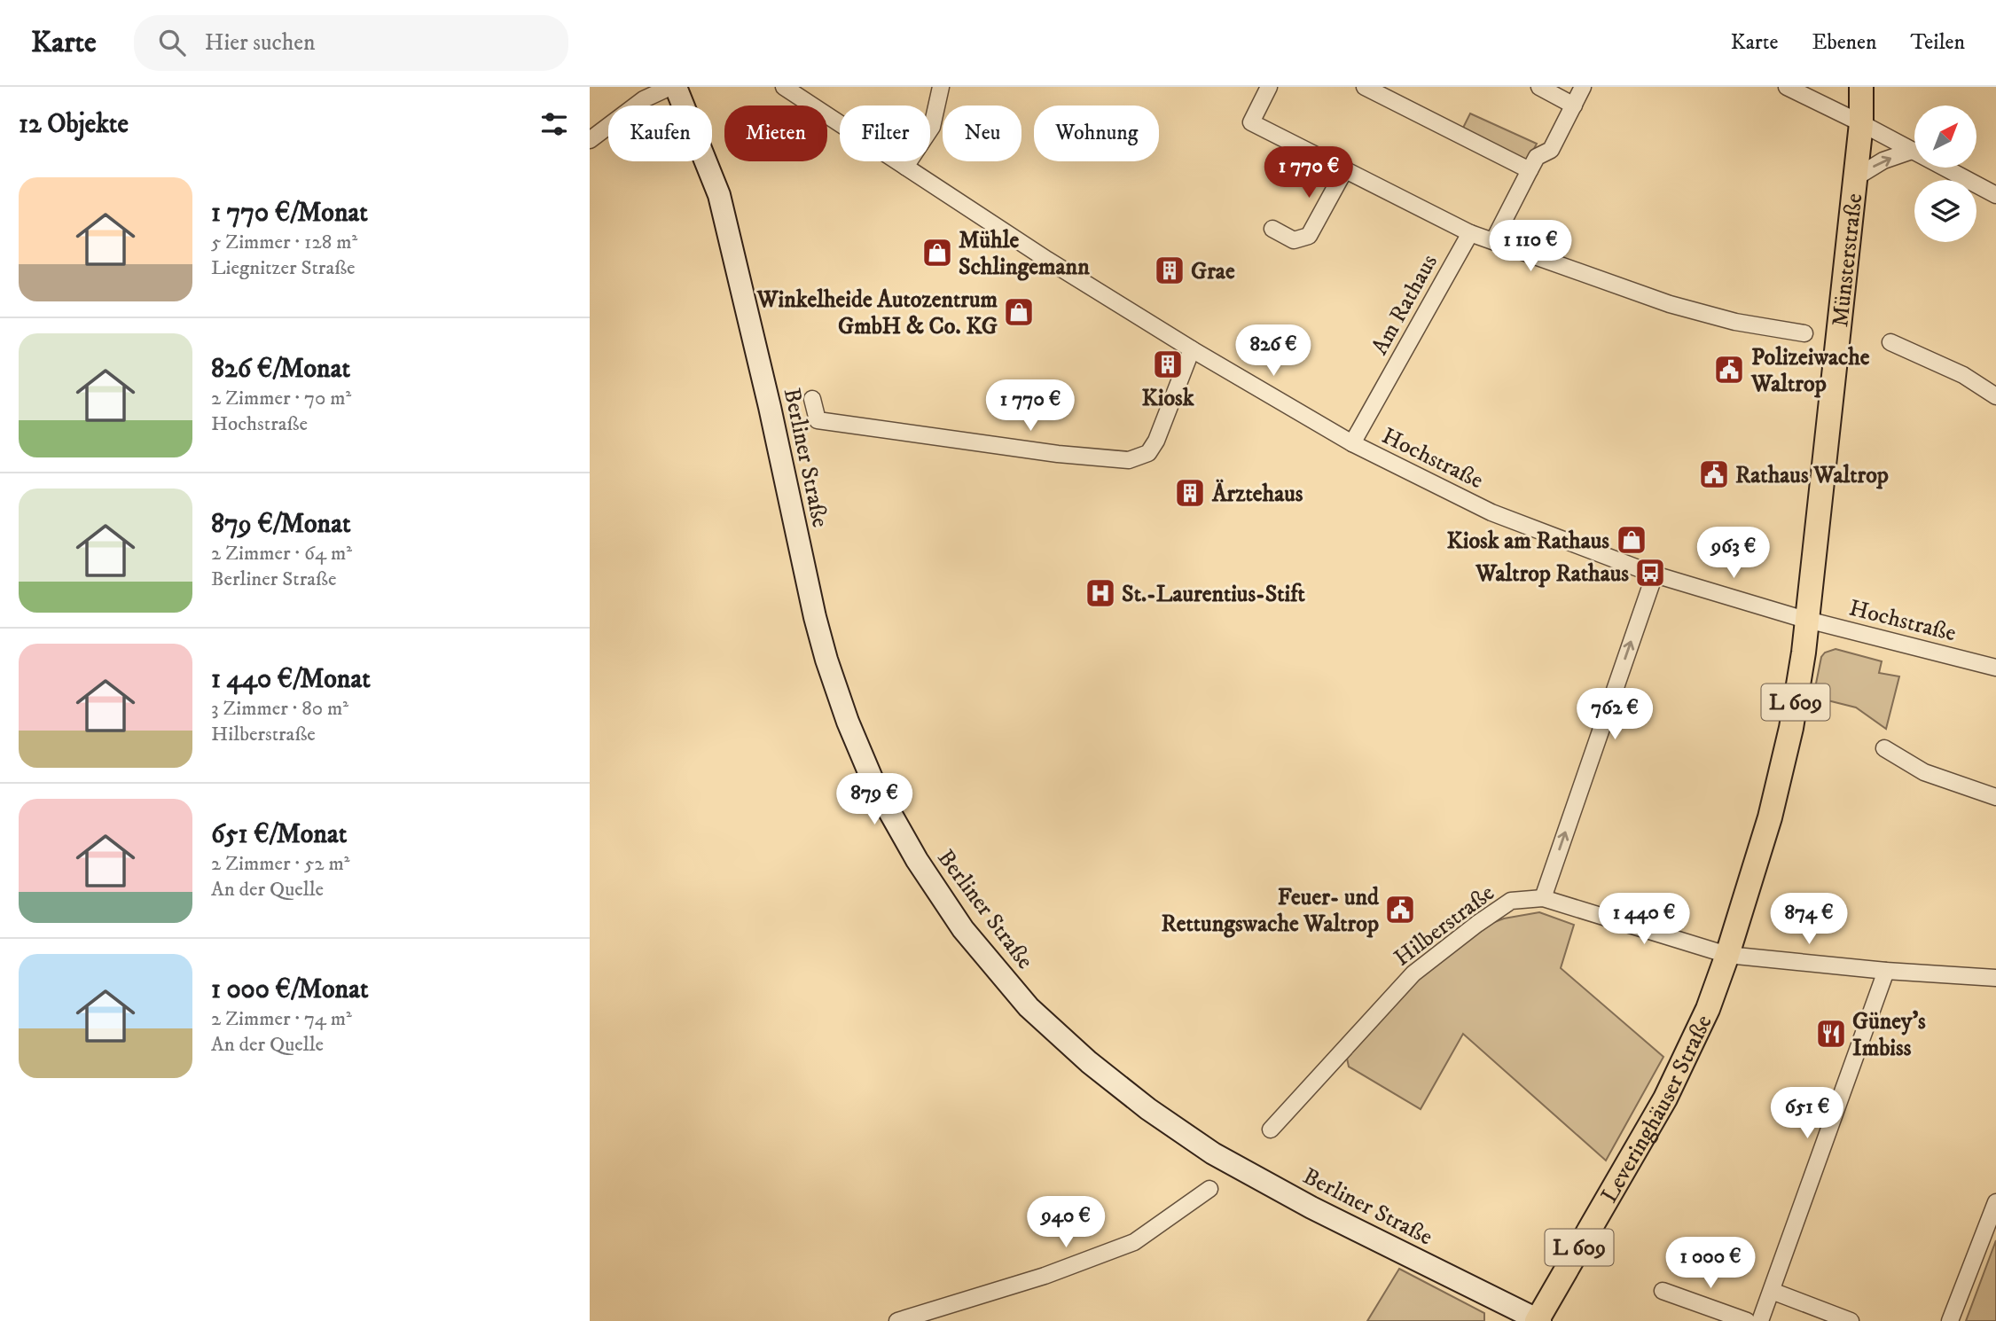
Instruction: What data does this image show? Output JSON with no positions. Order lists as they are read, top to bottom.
{
  "streets": {
    "main road": [
      "Münsterstraße",
      "Berliner Straße",
      "L 609",
      "Leveringhäuser Straße"
    ],
    "street": ["Am Rathaus", "Hochstraße", "Hilberstraße"]
  },
  "crossings": [
    ["Münsterstraße", "Hochstraße"],
    ["Münsterstraße", "L 609"],
    ["Am Rathaus", "Hochstraße"],
    ["Berliner Straße", "Leveringhäuser Straße"],
    ["Hochstraße", "L 609"],
    ["L 609", "Hilberstraße"],
    ["L 609", "Leveringhäuser Straße"],
    ["Hilberstraße", "Leveringhäuser Straße"]
  ],
  "places": {
    "shop": ["Mühle Schlingemann", "Winkelheide Autozentrum GmbH & Co. KG", "Kiosk am Rathaus"],
    "building": ["Grae", "Kiosk", "Ärztehaus"],
    "public building": ["Polizeiwache Waltrop", "Rathaus Waltrop", "Feuer- und Rettungswache Waltrop"],
    "bus stop": ["Waltrop Rathaus"],
    "hospital": ["St.-Laurentius-Stift"],
    "restaurant": ["Güney's Imbiss"]
  },
  "north": "top right",
  "page": {
    "header": "Karte",
    "search": "Hier suchen",
    "nav": ["Karte", "Ebenen", "Teilen"],
    "heading": "12 Objekte",
    "chip": [
      "Kaufen",
      "Mieten",
      "Filter",
      "Neu",
      "Wohnung"
    ],
    "price": [
      "1 770 €",
      "1 110 €",
      "826 €",
      "1 770 €",
      "963 €",
      "762 €",
      "879 €",
      "1 440 €",
      "874 €",
      "651 €",
      "940 €",
      "1 000 €"
    ],
    "list": [
      {
        "name": "1 770 €/Monat",
        "note": "5 Zimmer · 128 m² · Liegnitzer Straße"
      },
      {
        "name": "826 €/Monat",
        "note": "2 Zimmer · 70 m² · Hochstraße"
      },
      {
        "name": "879 €/Monat",
        "note": "2 Zimmer · 64 m² · Berliner Straße"
      },
      {
        "name": "1 440 €/Monat",
        "note": "3 Zimmer · 80 m² · Hilberstraße"
      },
      {
        "name": "651 €/Monat",
        "note": "2 Zimmer · 52 m² · An der Quelle"
      },
      {
        "name": "1 000 €/Monat",
        "note": "2 Zimmer · 74 m² · An der Quelle"
      }
    ]
  }
}
